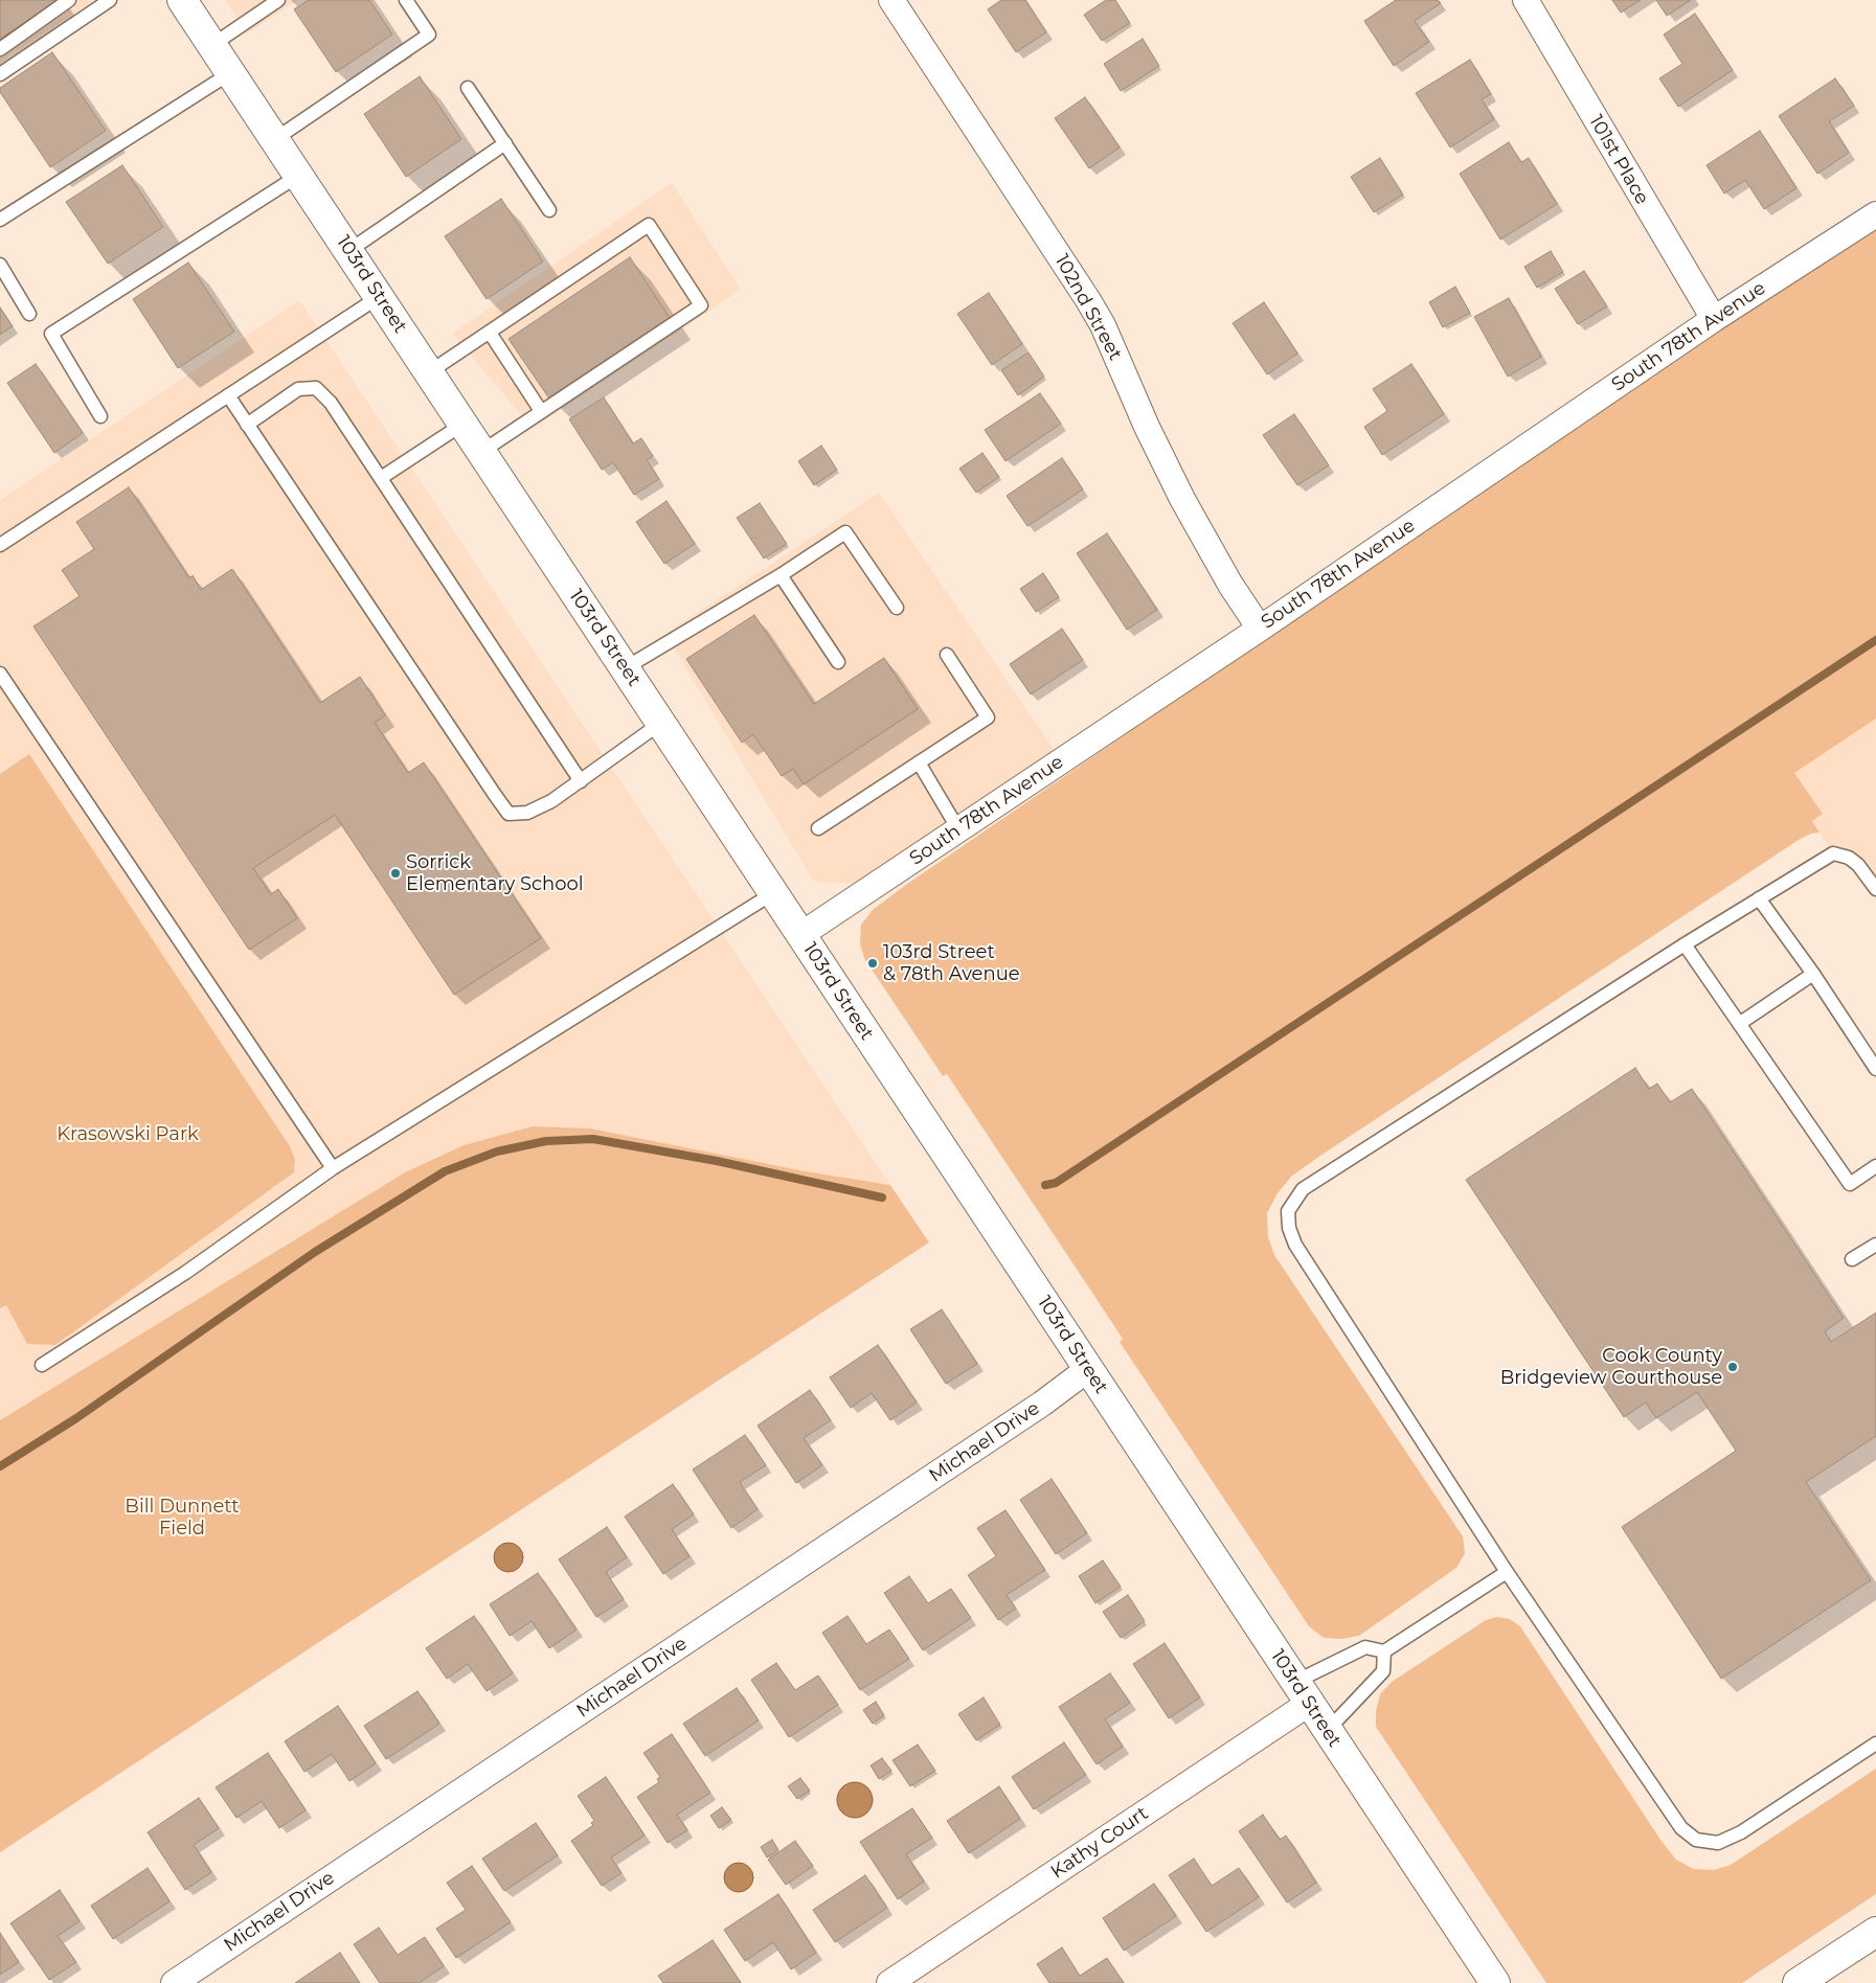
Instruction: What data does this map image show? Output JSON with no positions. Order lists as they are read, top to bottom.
{
  "streets": {
    "street": [
      "101st Place",
      "103rd Street",
      "102nd Street",
      "South 78th Avenue",
      "Michael Drive",
      "Kathy Court"
    ]
  },
  "crossings": [
    ["101st Place", "South 78th Avenue"],
    ["103rd Street", "South 78th Avenue"],
    ["103rd Street", "Michael Drive"],
    ["103rd Street", "Kathy Court"],
    ["102nd Street", "South 78th Avenue"]
  ],
  "parks": ["Krasowski Park", "Bill Dunnett Field"],
  "places": ["Sorrick Elementary School", "103rd Street & 78th Avenue", "Cook County Bridgeview Courthouse"]
}
